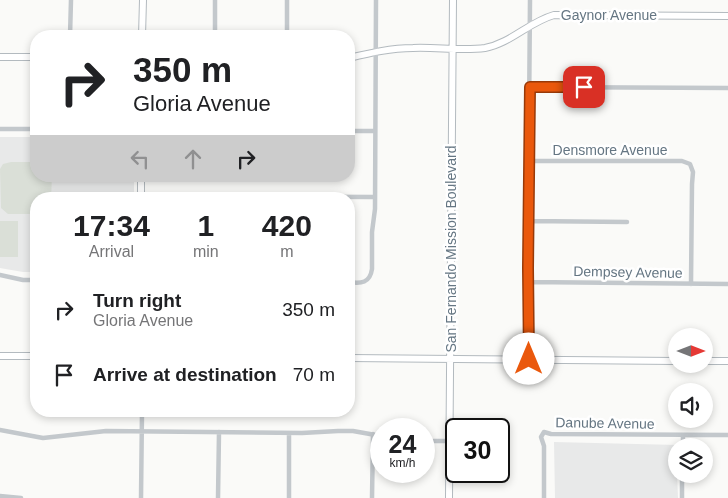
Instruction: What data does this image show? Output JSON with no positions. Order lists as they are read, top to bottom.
{
  "streets": {
    "main road": ["Gaynor Avenue", "San Fernando Mission Boulevard"],
    "street": ["Densmore Avenue", "Dempsey Avenue", "Danube Avenue"]
  },
  "crossings": [
    ["Gaynor Avenue", "San Fernando Mission Boulevard"],
    ["Densmore Avenue", "Dempsey Avenue"]
  ],
  "north": "right",
  "page": {
    "turn": ["350 m", "Gloria Avenue"],
    "eta": [
      "17:34",
      "Arrival",
      "1",
      "min",
      "420",
      "m"
    ],
    "list": [
      {
        "name": "Turn right",
        "note": "Gloria Avenue",
        "value": "350 m"
      },
      {
        "name": "Arrive at destination",
        "value": "70 m"
      }
    ],
    "speed": "24 km/h",
    "limit": "30"
  }
}
